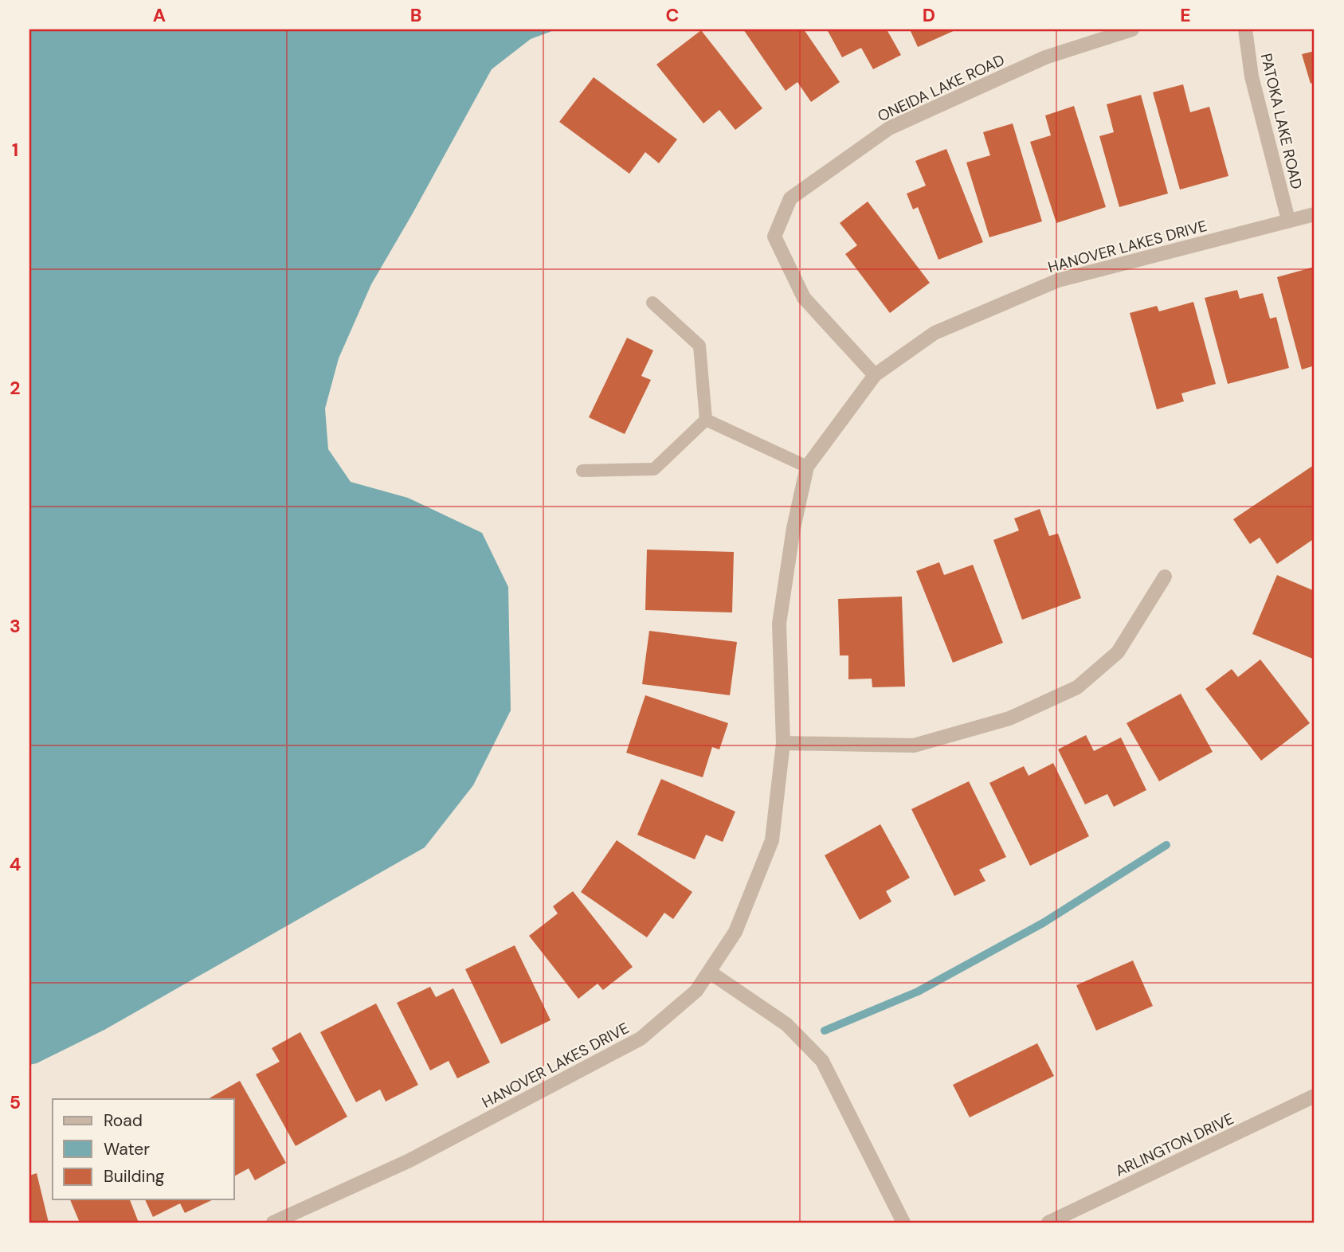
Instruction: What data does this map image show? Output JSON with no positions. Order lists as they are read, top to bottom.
{
  "streets": {
    "street": [
      "ONEIDA LAKE ROAD",
      "PATOKA LAKE ROAD",
      "HANOVER LAKES DRIVE",
      "ARLINGTON DRIVE"
    ]
  },
  "crossings": [
    ["ONEIDA LAKE ROAD", "HANOVER LAKES DRIVE"],
    ["PATOKA LAKE ROAD", "HANOVER LAKES DRIVE"]
  ],
  "legend": ["Road", "Water", "Building"],
  "grid": {
    "columns": [
      "A",
      "B",
      "C",
      "D",
      "E"
    ],
    "rows": [
      "1",
      "2",
      "3",
      "4",
      "5"
    ]
  }
}
